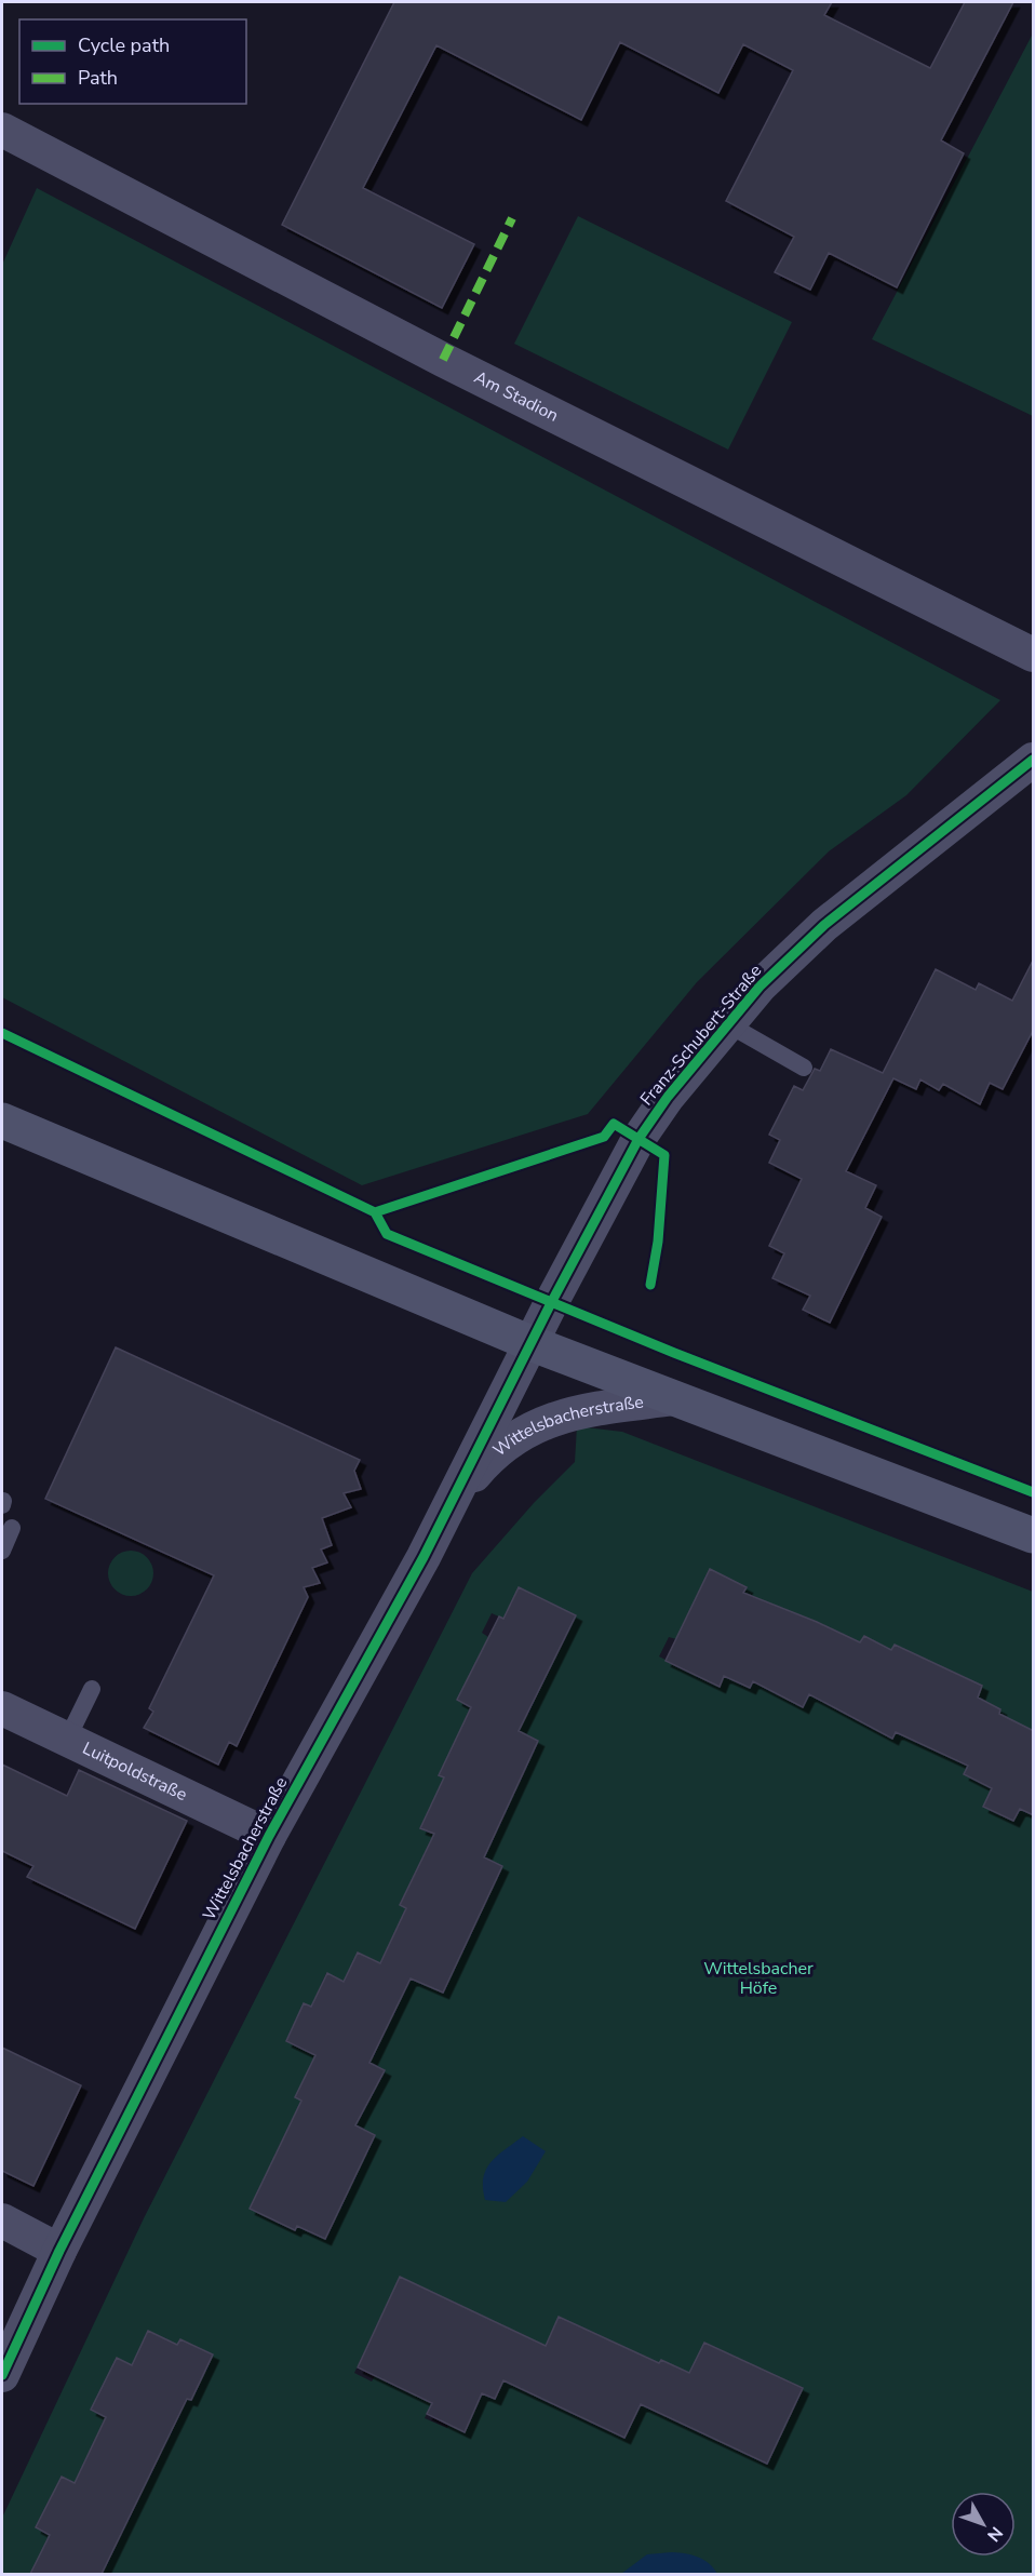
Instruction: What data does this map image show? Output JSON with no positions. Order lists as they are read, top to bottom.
{
  "streets": {
    "street": [
      "Am Stadion",
      "Franz-Schubert-Straße",
      "Wittelsbacherstraße",
      "Luitpoldstraße"
    ]
  },
  "crossings": [
    ["Franz-Schubert-Straße", "Wittelsbacherstraße"],
    ["Wittelsbacherstraße", "Luitpoldstraße"]
  ],
  "parks": ["Wittelsbacher Höfe"],
  "legend": ["Cycle path", "Path"],
  "north": "bottom right"
}
